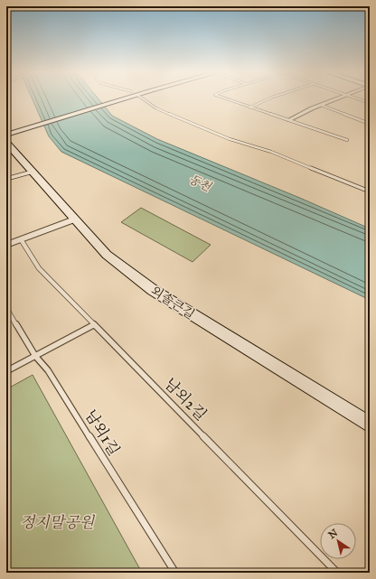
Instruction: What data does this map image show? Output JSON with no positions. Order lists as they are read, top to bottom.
{
  "streets": {
    "main road": ["외솔큰길"],
    "lane": ["남외2길", "남외1길"]
  },
  "water": ["동천"],
  "parks": ["정지말공원"],
  "north": "top left"
}
